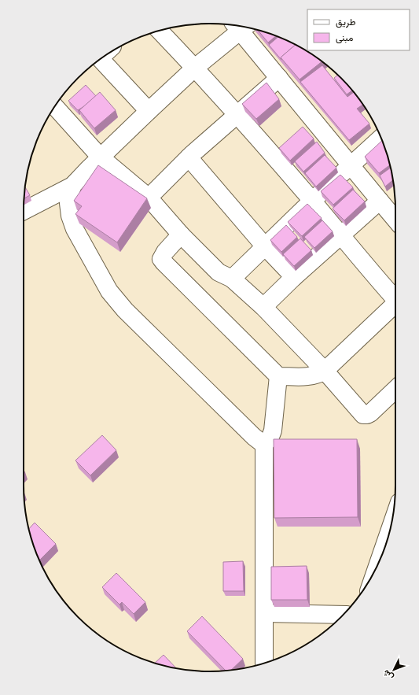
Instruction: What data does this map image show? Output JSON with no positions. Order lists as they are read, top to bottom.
{
  "legend": ["طريق", "مبنى"],
  "north": "bottom left"
}
